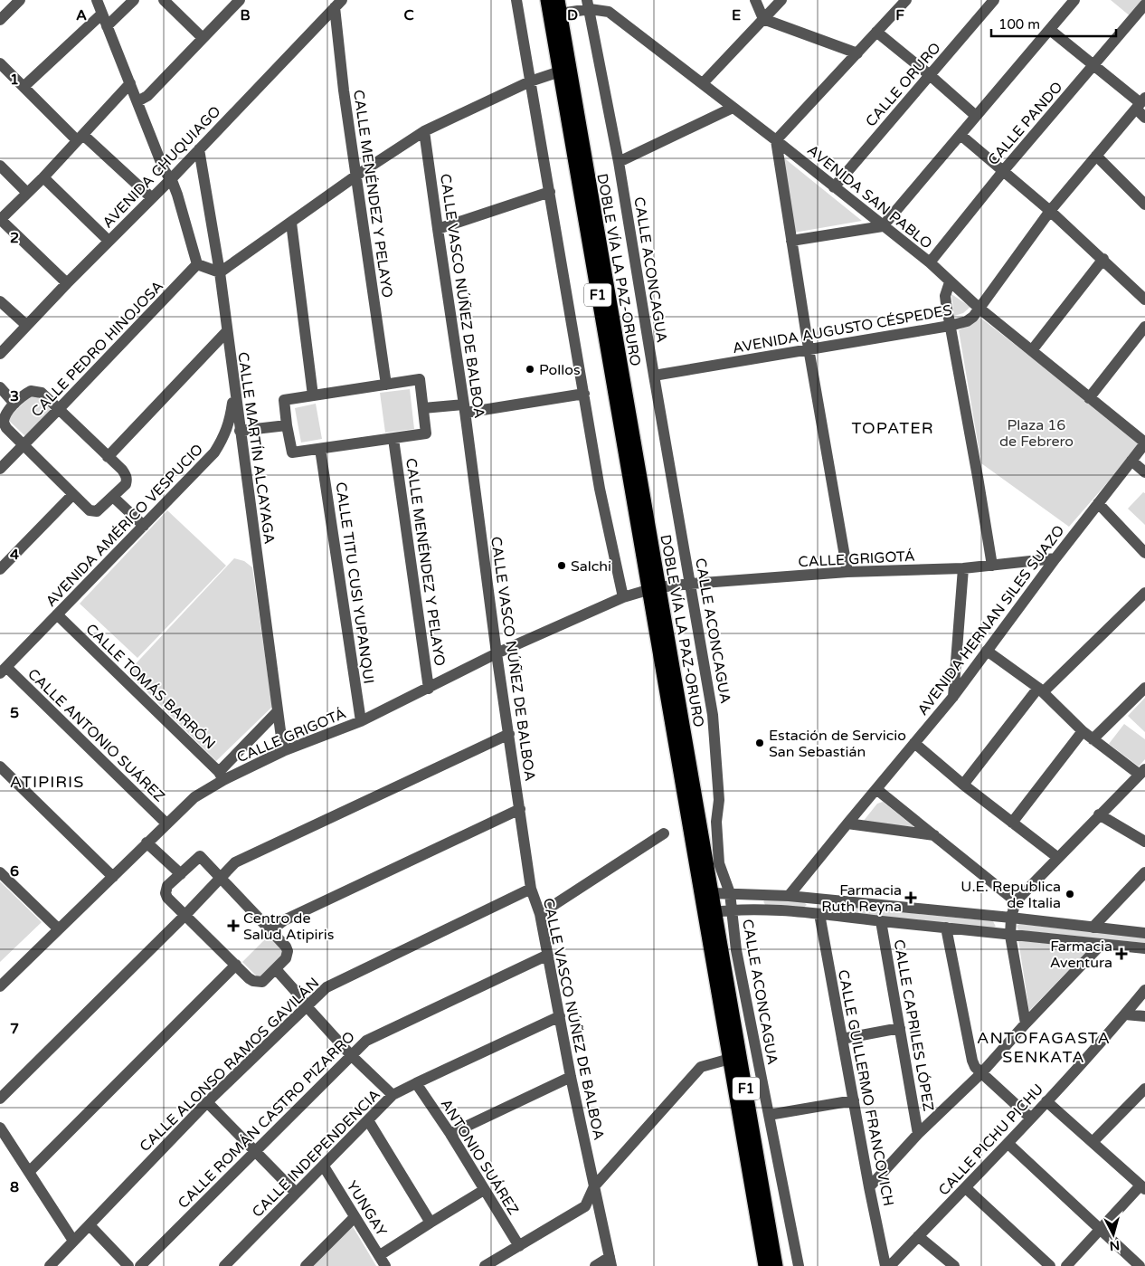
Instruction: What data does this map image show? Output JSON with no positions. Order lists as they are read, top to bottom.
{
  "streets": {
    "highway": ["DOBLE VÍA LA PAZ-ORURO", "F1"],
    "street": [
      "CALLE ORURO",
      "CALLE PANDO",
      "AVENIDA CHUQUIAGO",
      "CALLE MENÉNDEZ Y PELAYO",
      "AVENIDA SAN PABLO",
      "CALLE ACONCAGUA",
      "CALLE VASCO NÚÑEZ DE BALBOA",
      "AVENIDA AUGUSTO CÉSPEDES",
      "CALLE PEDRO HINOJOSA",
      "CALLE MARTÍN ALCAYAGA",
      "AVENIDA AMÉRICO VESPUCIO",
      "CALLE GRIGOTÁ",
      "CALLE TITU CUSI YUPANQUI",
      "AVENIDA HERNAN SILES SUAZO",
      "CALLE TOMÁS BARRÓN",
      "CALLE ANTONIO SUÁREZ",
      "CALLE CAPRILES LÓPEZ",
      "CALLE ALONSO RAMOS GAVILÁN",
      "CALLE GUILLERMO FRANCOVICH",
      "CALLE ROMÁN CASTRO PIZARRO",
      "CALLE PICHU PICHU",
      "CALLE INDEPENDENCIA",
      "ANTONIO SUÁREZ",
      "YUNGAY"
    ]
  },
  "crossings": [
    ["CALLE ORURO", "AVENIDA SAN PABLO"],
    ["CALLE PANDO", "AVENIDA SAN PABLO"],
    ["AVENIDA CHUQUIAGO", "CALLE MENÉNDEZ Y PELAYO"],
    ["AVENIDA CHUQUIAGO", "CALLE MARTÍN ALCAYAGA"],
    ["CALLE MENÉNDEZ Y PELAYO", "CALLE GRIGOTÁ"],
    ["AVENIDA SAN PABLO", "DOBLE VÍA LA PAZ-ORURO"],
    ["AVENIDA SAN PABLO", "CALLE ACONCAGUA"],
    ["AVENIDA SAN PABLO", "AVENIDA AUGUSTO CÉSPEDES"],
    ["AVENIDA SAN PABLO", "AVENIDA HERNAN SILES SUAZO"],
    ["DOBLE VÍA LA PAZ-ORURO", "CALLE GRIGOTÁ"],
    ["CALLE ACONCAGUA", "AVENIDA AUGUSTO CÉSPEDES"],
    ["CALLE ACONCAGUA", "CALLE GRIGOTÁ"],
    ["CALLE VASCO NÚÑEZ DE BALBOA", "CALLE GRIGOTÁ"],
    ["CALLE VASCO NÚÑEZ DE BALBOA", "CALLE ALONSO RAMOS GAVILÁN"],
    ["CALLE VASCO NÚÑEZ DE BALBOA", "CALLE ROMÁN CASTRO PIZARRO"],
    ["CALLE VASCO NÚÑEZ DE BALBOA", "CALLE INDEPENDENCIA"],
    ["CALLE MARTÍN ALCAYAGA", "AVENIDA AMÉRICO VESPUCIO"],
    ["CALLE MARTÍN ALCAYAGA", "CALLE GRIGOTÁ"],
    ["AVENIDA AMÉRICO VESPUCIO", "CALLE TOMÁS BARRÓN"],
    ["AVENIDA AMÉRICO VESPUCIO", "CALLE ANTONIO SUÁREZ"],
    ["CALLE GRIGOTÁ", "CALLE TITU CUSI YUPANQUI"],
    ["CALLE GRIGOTÁ", "AVENIDA HERNAN SILES SUAZO"],
    ["CALLE GRIGOTÁ", "CALLE TOMÁS BARRÓN"],
    ["CALLE GRIGOTÁ", "CALLE ANTONIO SUÁREZ"],
    ["CALLE INDEPENDENCIA", "ANTONIO SUÁREZ"],
    ["CALLE INDEPENDENCIA", "YUNGAY"]
  ],
  "districts": ["TOPATER", "ATIPIRIS", "ANTOFAGASTA SENKATA"],
  "parks": ["Plaza 16 de Febrero"],
  "places": {
    "other": [
      "Pollos",
      "Salchi",
      "Estación de Servicio San Sebastián",
      "U.E. Republica de Italia"
    ],
    "health": ["Farmacia Ruth Reyna", "Centro de Salud Atipiris", "Farmacia Aventura"]
  },
  "scale_bar": "100 m",
  "north": "bottom",
  "grid": {
    "columns": [
      "A",
      "B",
      "C",
      "D",
      "E",
      "F"
    ],
    "rows": [
      "1",
      "2",
      "3",
      "4",
      "5",
      "6",
      "7",
      "8"
    ]
  }
}
